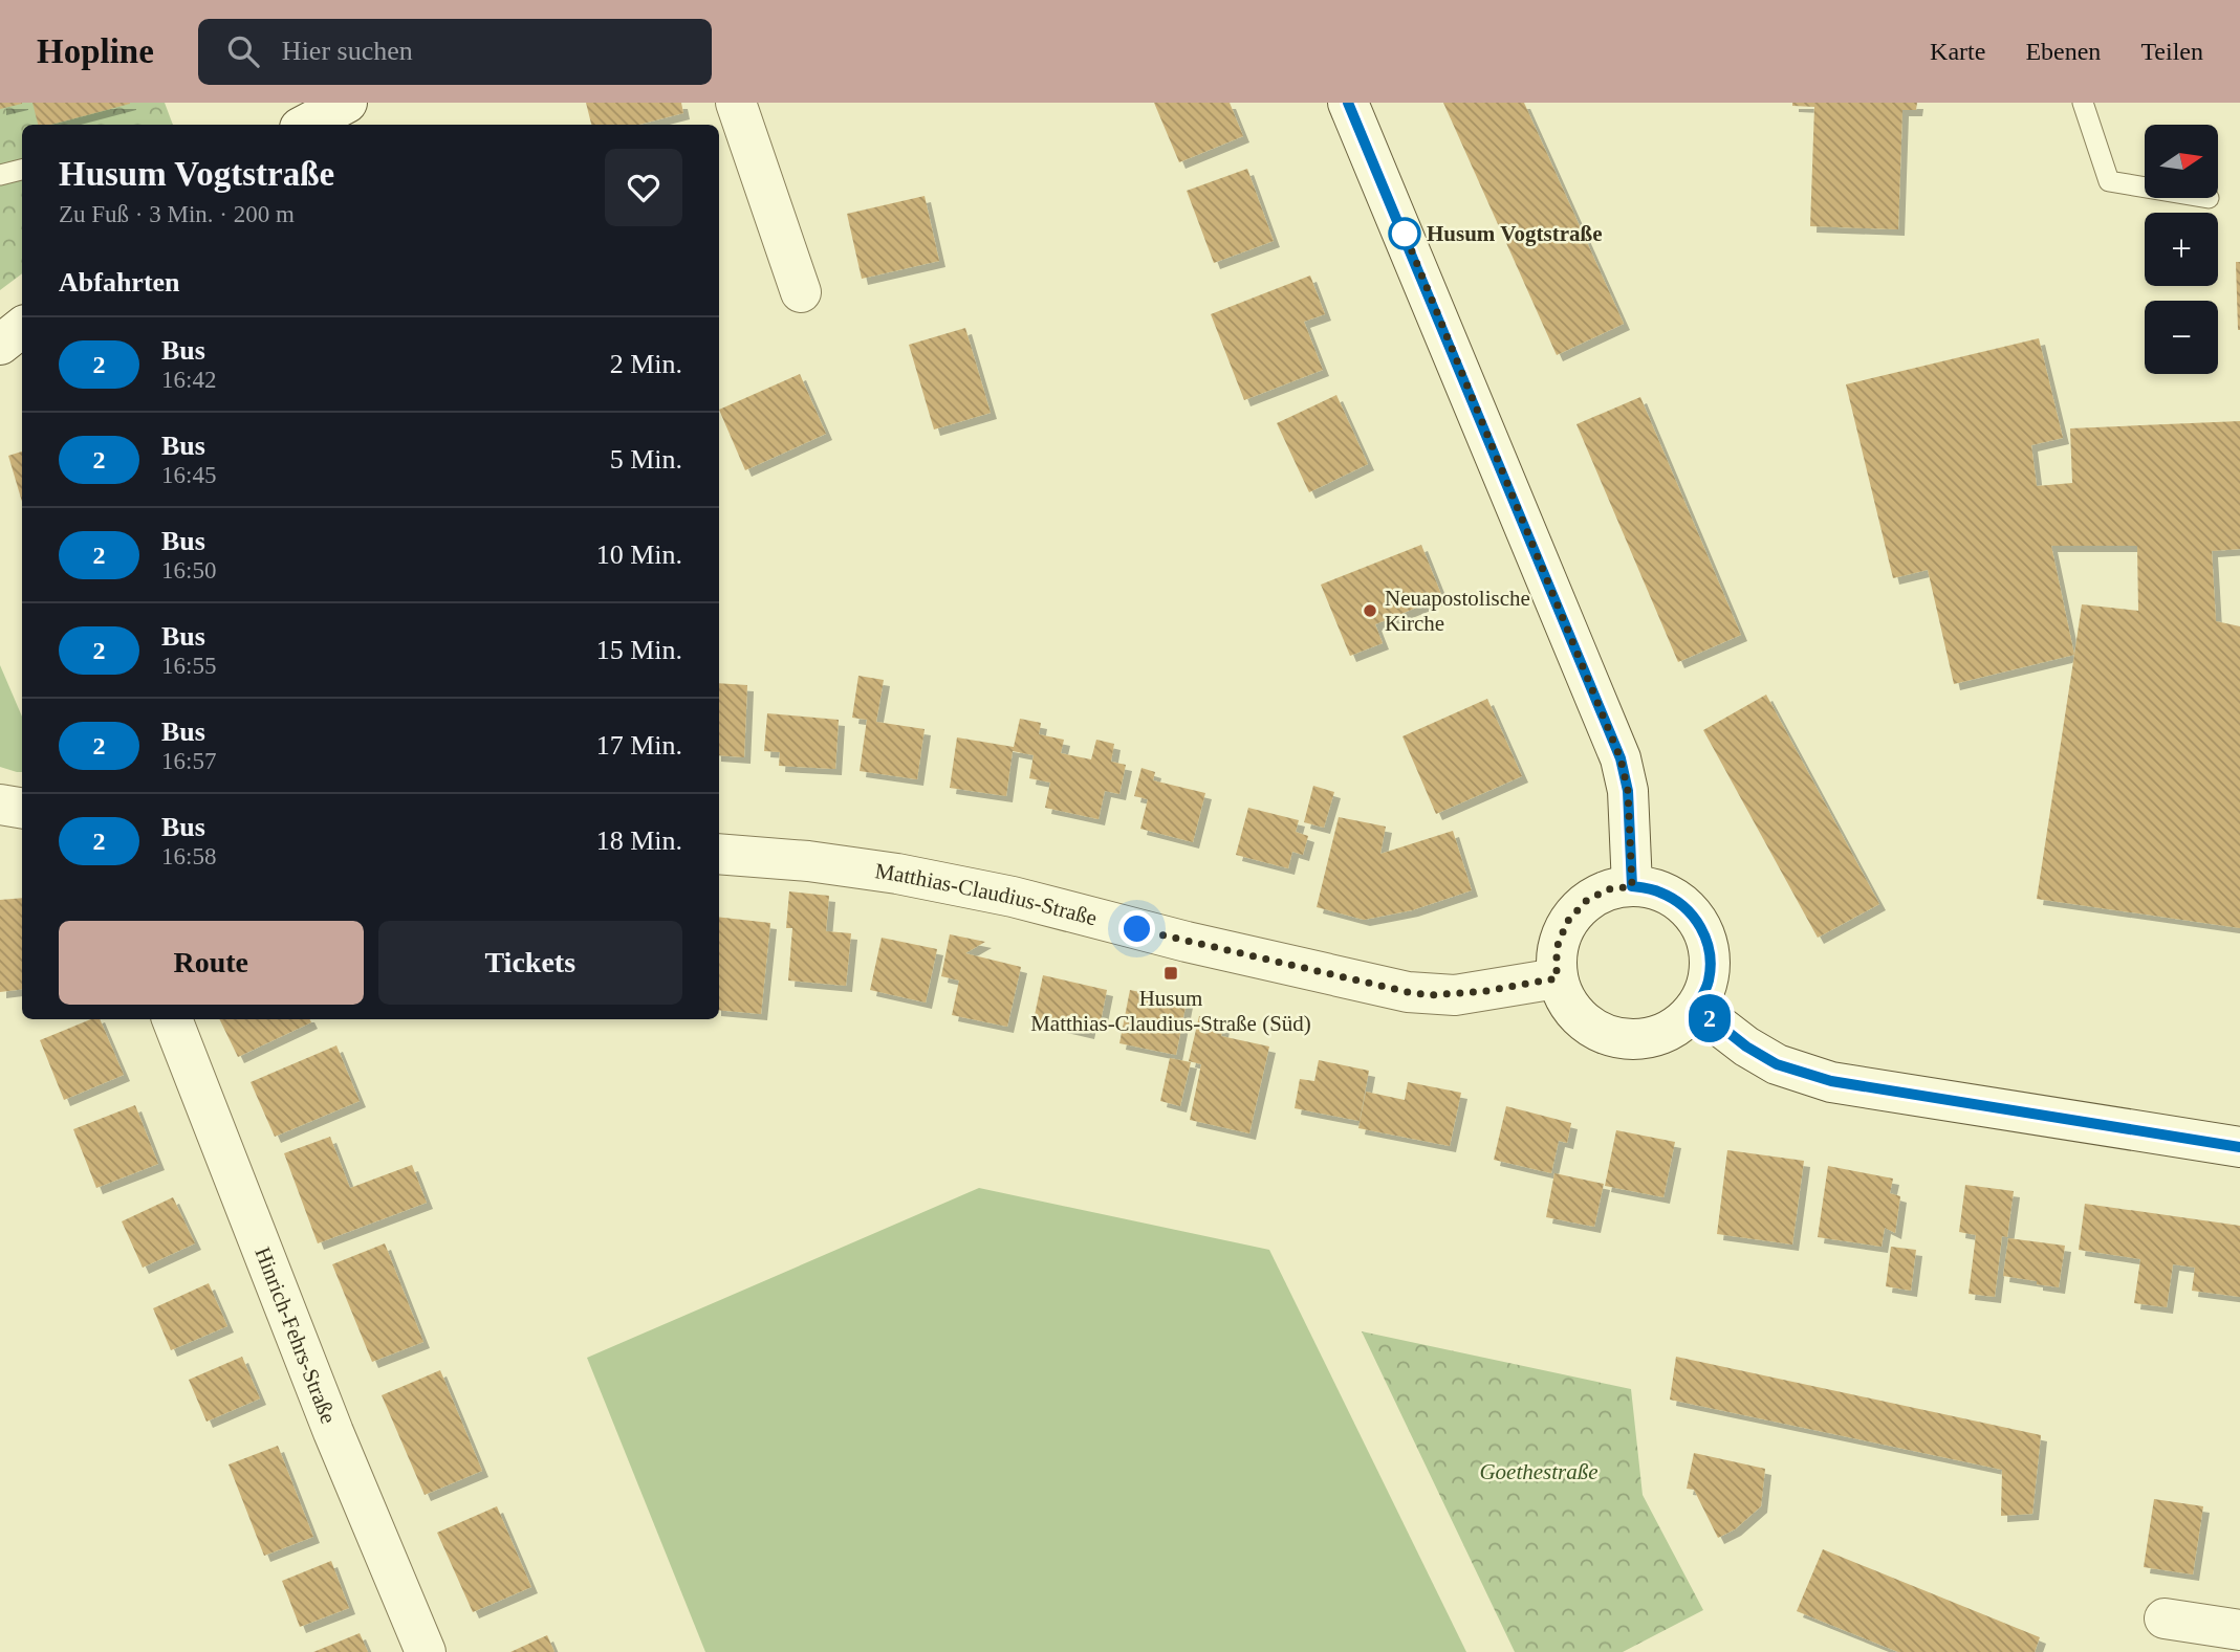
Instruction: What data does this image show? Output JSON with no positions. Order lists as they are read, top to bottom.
{
  "streets": {
    "street": ["Matthias-Claudius-Straße", "Hinrich-Fehrs-Straße"]
  },
  "parks": ["Goethestraße"],
  "places": {
    "other": ["Husum Vogtstraße", "Neuapostolische Kirche"],
    "transit": ["Husum Matthias-Claudius-Straße (Süd)"]
  },
  "lines": ["bus line 2"],
  "north": "right",
  "page": {
    "header": "Hopline",
    "search": "Hier suchen",
    "nav": ["Karte", "Ebenen", "Teilen"],
    "on_map": "2",
    "map_buttons": ["+", "−"],
    "heading": [
      ["Husum Vogtstraße", "Zu Fuß · 3 Min. · 200 m"],
      "Abfahrten"
    ],
    "list": [
      {
        "mark": "2",
        "name": "Bus",
        "note": "16:42",
        "value": "2 Min."
      },
      {
        "mark": "2",
        "name": "Bus",
        "note": "16:45",
        "value": "5 Min."
      },
      {
        "mark": "2",
        "name": "Bus",
        "note": "16:50",
        "value": "10 Min."
      },
      {
        "mark": "2",
        "name": "Bus",
        "note": "16:55",
        "value": "15 Min."
      },
      {
        "mark": "2",
        "name": "Bus",
        "note": "16:57",
        "value": "17 Min."
      },
      {
        "mark": "2",
        "name": "Bus",
        "note": "16:58",
        "value": "18 Min."
      }
    ],
    "buttons": ["Route", "Tickets"]
  }
}
